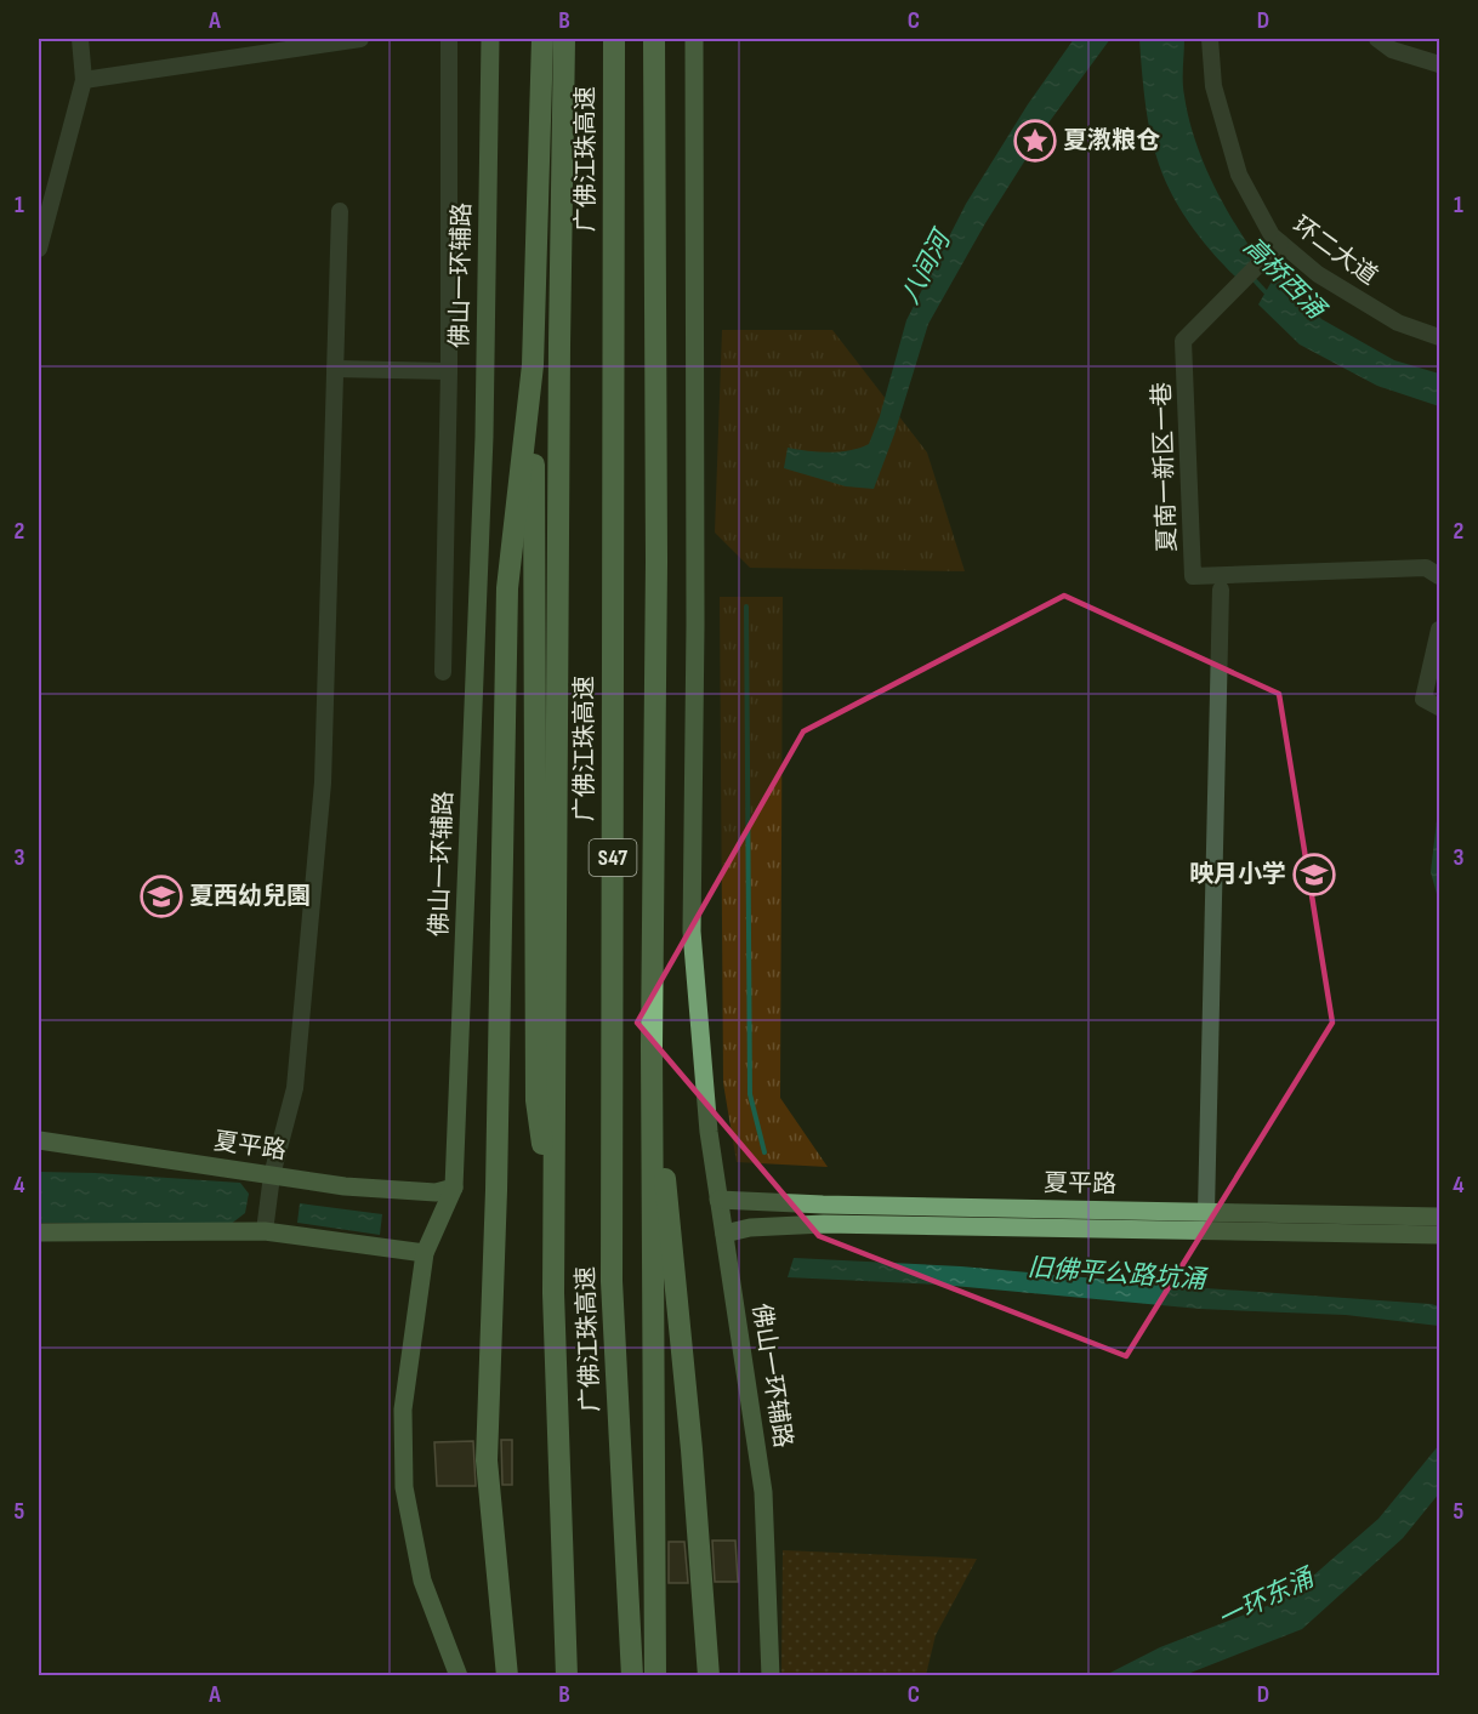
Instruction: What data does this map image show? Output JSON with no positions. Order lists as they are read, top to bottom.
{
  "streets": {
    "highway": ["广佛江珠高速", "S47"],
    "main road": ["佛山一环辅路", "夏平路"],
    "street": ["环二大道", "夏南一新区一巷"]
  },
  "crossings": [
    ["环二大道", "夏南一新区一巷"],
    ["佛山一环辅路", "夏平路"]
  ],
  "water": [
    "八间河",
    "高桥西涌",
    "旧佛平公路坑涌",
    "一环东涌"
  ],
  "places": {
    "place": ["夏漖粮仓"],
    "school or university": ["映月小学", "夏西幼兒園"]
  },
  "grid": {
    "columns": [
      "A",
      "B",
      "C",
      "D"
    ],
    "rows": [
      "1",
      "2",
      "3",
      "4",
      "5"
    ]
  }
}
